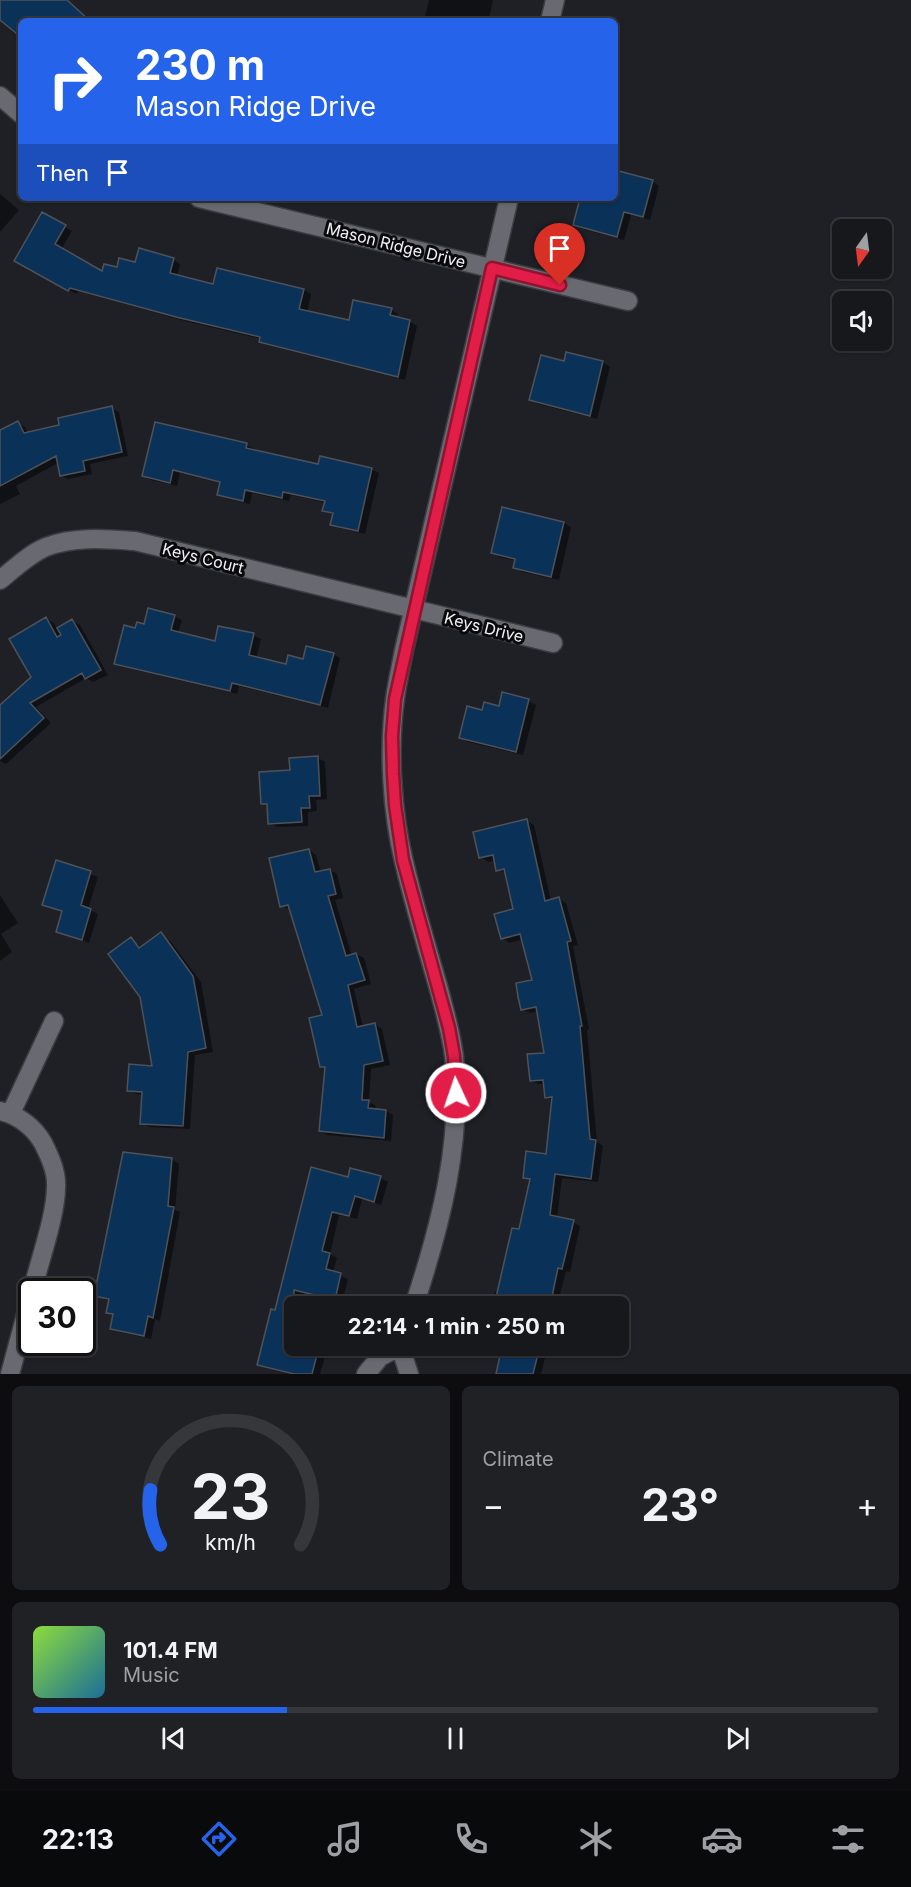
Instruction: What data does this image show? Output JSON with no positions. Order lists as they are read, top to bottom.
{
  "streets": {
    "street": ["Mason Ridge Drive", "Keys Court", "Keys Drive"]
  },
  "crossings": [
    ["Keys Court", "Keys Drive"]
  ],
  "north": "bottom",
  "page": {
    "turn": ["230 m", "Mason Ridge Drive"],
    "then": "Then",
    "limit": "30",
    "trip": "22:14 · 1 min · 250 m",
    "tile": "Climate",
    "heat": ["−", "23°", "+"],
    "song": ["101.4 FM", "Music"],
    "tabs": "22:13",
    "gauge": ["23", "km/h"]
  }
}
